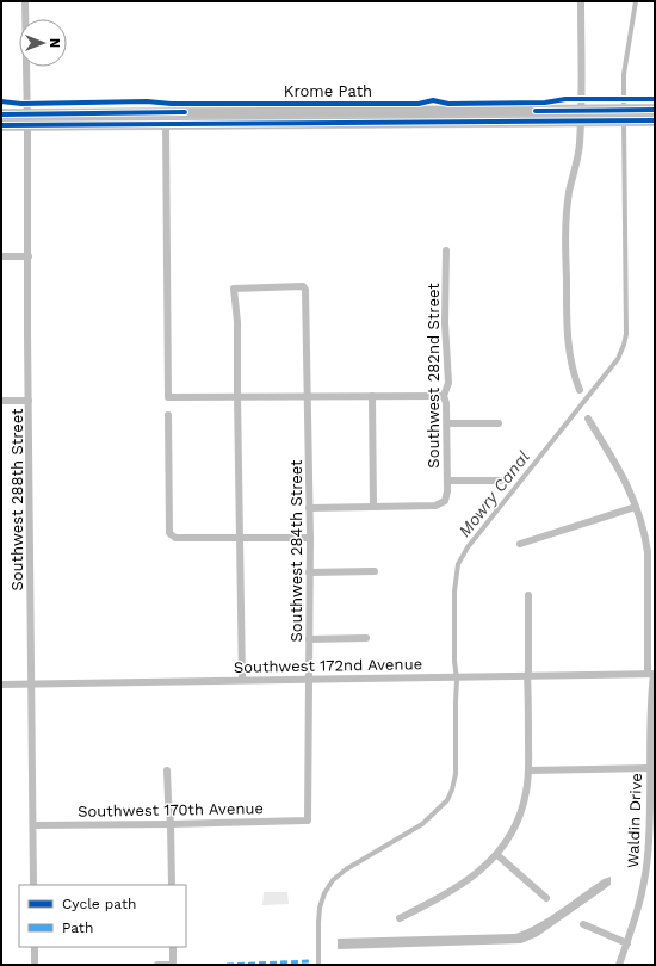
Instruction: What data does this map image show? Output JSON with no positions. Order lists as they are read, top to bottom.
{
  "streets": {
    "street": [
      "Southwest 282nd Street",
      "Southwest 288th Street",
      "Southwest 284th Street",
      "Southwest 172nd Avenue",
      "Southwest 170th Avenue",
      "Waldin Drive"
    ],
    "cycle path": ["Krome Path"]
  },
  "crossings": [
    ["Southwest 288th Street", "Southwest 172nd Avenue"],
    ["Southwest 288th Street", "Southwest 170th Avenue"],
    ["Southwest 284th Street", "Southwest 172nd Avenue"],
    ["Southwest 284th Street", "Southwest 170th Avenue"],
    ["Southwest 172nd Avenue", "Waldin Drive"]
  ],
  "water": ["Mowry Canal"],
  "legend": ["Cycle path", "Path"],
  "north": "right"
}
